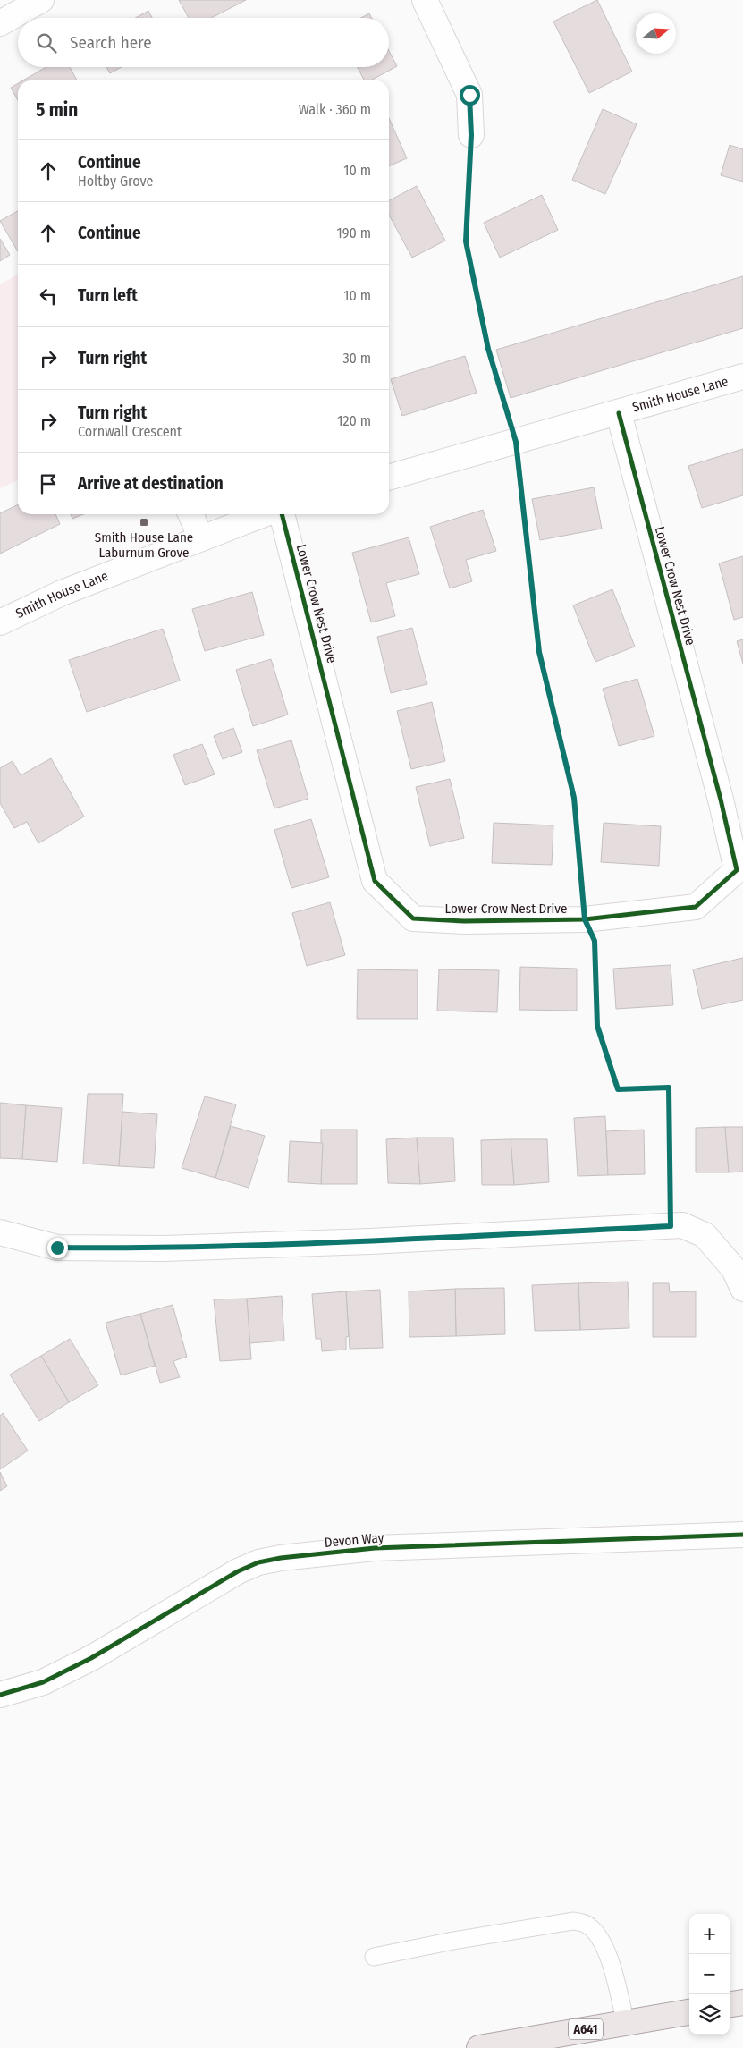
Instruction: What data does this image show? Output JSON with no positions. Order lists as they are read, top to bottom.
{
  "streets": {
    "main road": ["A641"],
    "street": ["Smith House Lane", "Lower Crow Nest Drive", "Devon Way"]
  },
  "crossings": [
    ["Smith House Lane", "Lower Crow Nest Drive"]
  ],
  "places": {
    "transit": ["Smith House Lane Laburnum Grove"]
  },
  "north": "right",
  "page": {
    "search": "Search here",
    "heading": ["5 min", "Walk · 360 m"],
    "list": [
      ["Continue", "Holtby Grove", "10 m"],
      ["Continue", "190 m"],
      ["Turn left", "10 m"],
      ["Turn right", "30 m"],
      ["Turn right", "Cornwall Crescent", "120 m"],
      "Arrive at destination"
    ],
    "map_buttons": ["+", "−"]
  }
}
